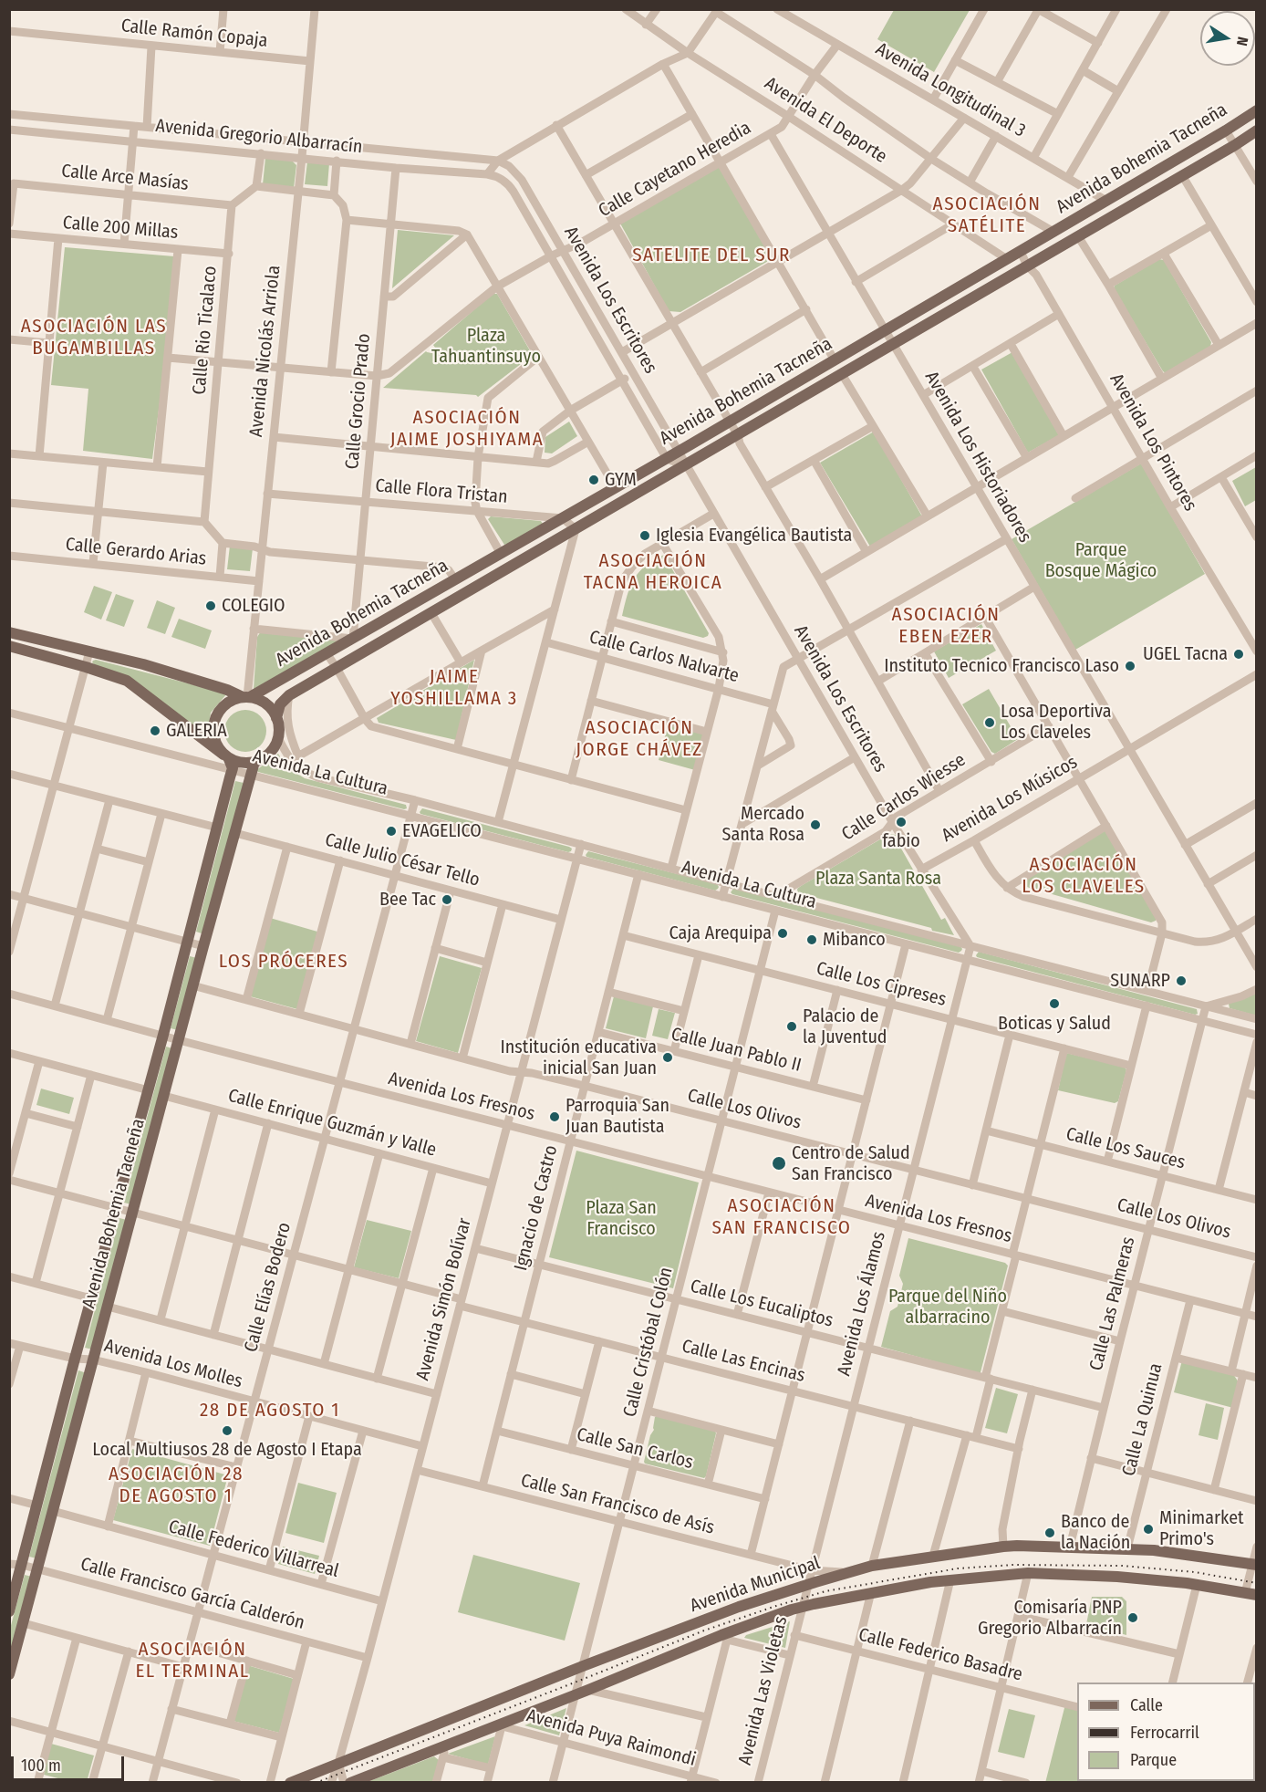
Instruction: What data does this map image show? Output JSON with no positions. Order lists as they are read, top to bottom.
{
  "streets": {
    "main road": ["Avenida Bohemia Tacneña", "Avenida Municipal"],
    "street": [
      "Calle Ramón Copaja",
      "Avenida Longitudinal 3",
      "Avenida El Deporte",
      "Avenida Gregorio Albarracín",
      "Calle Cayetano Heredia",
      "Calle Arce Masías",
      "Calle 200 Millas",
      "Avenida Los Escritores",
      "Calle Rio Ticalaco",
      "Avenida Nicolás Arriola",
      "Calle Grocio Prado",
      "Avenida Los Pintores",
      "Avenida Los Historiadores",
      "Calle Flora Tristan",
      "Calle Gerardo Arias",
      "Calle Carlos Nalvarte",
      "Avenida La Cultura",
      "Calle Carlos Wiesse",
      "Avenida Los Músicos",
      "Calle Julio César Tello",
      "Calle Los Cipreses",
      "Calle Juan Pablo II",
      "Avenida Los Fresnos",
      "Calle Los Olivos",
      "Calle Enrique Guzmán y Valle",
      "Calle Los Sauces",
      "Ignacio de Castro",
      "Calle Elías Bodero",
      "Avenida Simón Bolívar",
      "Calle Los Eucaliptos",
      "Avenida Los Álamos",
      "Calle Las Palmeras",
      "Calle Cristóbal Colón",
      "Calle Las Encinas",
      "Avenida Los Molles",
      "Calle La Quinua",
      "Calle San Carlos",
      "Calle San Francisco de Asís",
      "Calle Federico Villarreal",
      "Calle Francisco García Calderón",
      "Calle Federico Basadre",
      "Avenida Las Violetas",
      "Avenida Puya Raimondi"
    ]
  },
  "crossings": [
    ["Calle Ramón Copaja", "Avenida Nicolás Arriola"],
    ["Avenida Longitudinal 3", "Avenida Bohemia Tacneña"],
    ["Avenida Longitudinal 3", "Calle Cayetano Heredia"],
    ["Avenida El Deporte", "Avenida Bohemia Tacneña"],
    ["Avenida El Deporte", "Calle Cayetano Heredia"],
    ["Avenida Gregorio Albarracín", "Avenida Los Escritores"],
    ["Avenida Gregorio Albarracín", "Avenida Nicolás Arriola"],
    ["Avenida Gregorio Albarracín", "Calle Grocio Prado"],
    ["Avenida Bohemia Tacneña", "Avenida Los Escritores"],
    ["Avenida Bohemia Tacneña", "Avenida Nicolás Arriola"],
    ["Avenida Bohemia Tacneña", "Calle Grocio Prado"],
    ["Avenida Bohemia Tacneña", "Avenida Los Pintores"],
    ["Avenida Bohemia Tacneña", "Avenida Los Historiadores"],
    ["Avenida Bohemia Tacneña", "Calle Flora Tristan"],
    ["Avenida Bohemia Tacneña", "Avenida La Cultura"],
    ["Avenida Bohemia Tacneña", "Calle Julio César Tello"],
    ["Avenida Bohemia Tacneña", "Avenida Los Fresnos"],
    ["Avenida Bohemia Tacneña", "Calle Los Olivos"],
    ["Avenida Bohemia Tacneña", "Calle Enrique Guzmán y Valle"],
    ["Avenida Bohemia Tacneña", "Calle Las Encinas"],
    ["Avenida Bohemia Tacneña", "Avenida Los Molles"],
    ["Avenida Bohemia Tacneña", "Calle Federico Villarreal"],
    ["Avenida Bohemia Tacneña", "Calle Francisco García Calderón"],
    ["Calle Cayetano Heredia", "Avenida Los Escritores"],
    ["Calle Cayetano Heredia", "Calle Grocio Prado"],
    ["Calle Cayetano Heredia", "Avenida Los Historiadores"],
    ["Calle Arce Masías", "Calle Rio Ticalaco"],
    ["Calle 200 Millas", "Calle Rio Ticalaco"],
    ["Avenida Los Escritores", "Avenida La Cultura"],
    ["Avenida Los Escritores", "Calle Carlos Wiesse"],
    ["Avenida Los Escritores", "Avenida Los Músicos"],
    ["Avenida Los Escritores", "Avenida Los Álamos"],
    ["Avenida Nicolás Arriola", "Calle Flora Tristan"],
    ["Avenida Nicolás Arriola", "Calle Gerardo Arias"],
    ["Avenida Nicolás Arriola", "Avenida La Cultura"],
    ["Calle Grocio Prado", "Calle Flora Tristan"],
    ["Avenida Los Historiadores", "Avenida Los Músicos"],
    ["Avenida La Cultura", "Calle Carlos Wiesse"],
    ["Avenida La Cultura", "Ignacio de Castro"],
    ["Avenida La Cultura", "Calle Elías Bodero"],
    ["Avenida La Cultura", "Avenida Simón Bolívar"],
    ["Avenida La Cultura", "Avenida Los Álamos"],
    ["Avenida La Cultura", "Calle Las Palmeras"],
    ["Avenida La Cultura", "Calle Cristóbal Colón"],
    ["Calle Julio César Tello", "Calle Elías Bodero"],
    ["Calle Julio César Tello", "Avenida Simón Bolívar"],
    ["Calle Los Cipreses", "Ignacio de Castro"],
    ["Calle Los Cipreses", "Avenida Los Álamos"],
    ["Calle Los Cipreses", "Calle Cristóbal Colón"],
    ["Calle Juan Pablo II", "Ignacio de Castro"],
    ["Calle Juan Pablo II", "Calle Cristóbal Colón"],
    ["Avenida Los Fresnos", "Ignacio de Castro"],
    ["Avenida Los Fresnos", "Calle Elías Bodero"],
    ["Avenida Los Fresnos", "Avenida Simón Bolívar"],
    ["Avenida Los Fresnos", "Avenida Los Álamos"],
    ["Avenida Los Fresnos", "Calle Las Palmeras"],
    ["Avenida Los Fresnos", "Calle Cristóbal Colón"],
    ["Avenida Los Fresnos", "Calle La Quinua"],
    ["Calle Los Olivos", "Ignacio de Castro"],
    ["Calle Los Olivos", "Calle Elías Bodero"],
    ["Calle Los Olivos", "Avenida Simón Bolívar"],
    ["Calle Los Olivos", "Avenida Los Álamos"],
    ["Calle Los Olivos", "Calle Las Palmeras"],
    ["Calle Los Olivos", "Calle Cristóbal Colón"],
    ["Calle Enrique Guzmán y Valle", "Calle Elías Bodero"],
    ["Calle Enrique Guzmán y Valle", "Avenida Simón Bolívar"],
    ["Calle Los Sauces", "Calle Las Palmeras"],
    ["Ignacio de Castro", "Calle Los Eucaliptos"],
    ["Ignacio de Castro", "Calle Las Encinas"],
    ["Ignacio de Castro", "Calle San Carlos"],
    ["Ignacio de Castro", "Calle San Francisco de Asís"],
    ["Calle Elías Bodero", "Calle Las Encinas"],
    ["Calle Elías Bodero", "Avenida Los Molles"],
    ["Calle Elías Bodero", "Calle Federico Villarreal"],
    ["Calle Elías Bodero", "Calle Francisco García Calderón"],
    ["Avenida Simón Bolívar", "Calle Los Eucaliptos"],
    ["Avenida Simón Bolívar", "Calle Las Encinas"],
    ["Avenida Simón Bolívar", "Avenida Los Molles"],
    ["Avenida Simón Bolívar", "Calle San Francisco de Asís"],
    ["Avenida Simón Bolívar", "Calle Federico Villarreal"],
    ["Avenida Simón Bolívar", "Avenida Municipal"],
    ["Avenida Simón Bolívar", "Calle Francisco García Calderón"],
    ["Calle Los Eucaliptos", "Avenida Los Álamos"],
    ["Calle Los Eucaliptos", "Calle Las Palmeras"],
    ["Calle Los Eucaliptos", "Calle Cristóbal Colón"],
    ["Avenida Los Álamos", "Calle Las Encinas"],
    ["Avenida Los Álamos", "Calle San Francisco de Asís"],
    ["Avenida Los Álamos", "Avenida Municipal"],
    ["Avenida Los Álamos", "Avenida Las Violetas"],
    ["Calle Las Palmeras", "Avenida Municipal"],
    ["Calle Cristóbal Colón", "Calle Las Encinas"],
    ["Calle Cristóbal Colón", "Calle San Carlos"],
    ["Calle Cristóbal Colón", "Calle San Francisco de Asís"],
    ["Calle Cristóbal Colón", "Avenida Municipal"],
    ["Calle Cristóbal Colón", "Avenida Puya Raimondi"],
    ["Calle La Quinua", "Avenida Municipal"],
    ["Calle San Francisco de Asís", "Avenida Municipal"],
    ["Avenida Municipal", "Avenida Las Violetas"],
    ["Avenida Municipal", "Avenida Puya Raimondi"],
    ["Calle Federico Basadre", "Avenida Las Violetas"]
  ],
  "districts": [
    "ASOCIACIÓN SATÉLITE",
    "SATELITE DEL SUR",
    "ASOCIACIÓN LAS BUGAMBILLAS",
    "ASOCIACIÓN JAIME JOSHIYAMA",
    "ASOCIACIÓN TACNA HEROICA",
    "ASOCIACIÓN EBEN EZER",
    "JAIME YOSHILLAMA 3",
    "ASOCIACIÓN JORGE CHÁVEZ",
    "ASOCIACIÓN LOS CLAVELES",
    "LOS PRÓCERES",
    "ASOCIACIÓN SAN FRANCISCO",
    "28 DE AGOSTO 1",
    "ASOCIACIÓN 28 DE AGOSTO 1",
    "ASOCIACIÓN EL TERMINAL"
  ],
  "parks": [
    "Plaza Tahuantinsuyo",
    "Parque Bosque Mágico",
    "Plaza Santa Rosa",
    "Plaza San Francisco",
    "Parque del Niño albarracino"
  ],
  "places": [
    "GYM",
    "Iglesia Evangélica Bautista",
    "COLEGIO",
    "UGEL Tacna",
    "Instituto Tecnico Francisco Laso",
    "Losa Deportiva Los Claveles",
    "GALERIA",
    "fabio",
    "Mercado Santa Rosa",
    "EVAGELICO",
    "Bee Tac",
    "Caja Arequipa",
    "Mibanco",
    "SUNARP",
    "Boticas y Salud",
    "Palacio de la Juventud",
    "Institución educativa inicial San Juan",
    "Parroquia San Juan Bautista",
    "Centro de Salud San Francisco",
    "Local Multiusos 28 de Agosto I Etapa",
    "Minimarket Primo's",
    "Banco de la Nación",
    "Comisaría PNP Gregorio Albarracín"
  ],
  "legend": ["Calle", "Ferrocarril", "Parque"],
  "scale_bar": "100 m",
  "north": "right"
}
